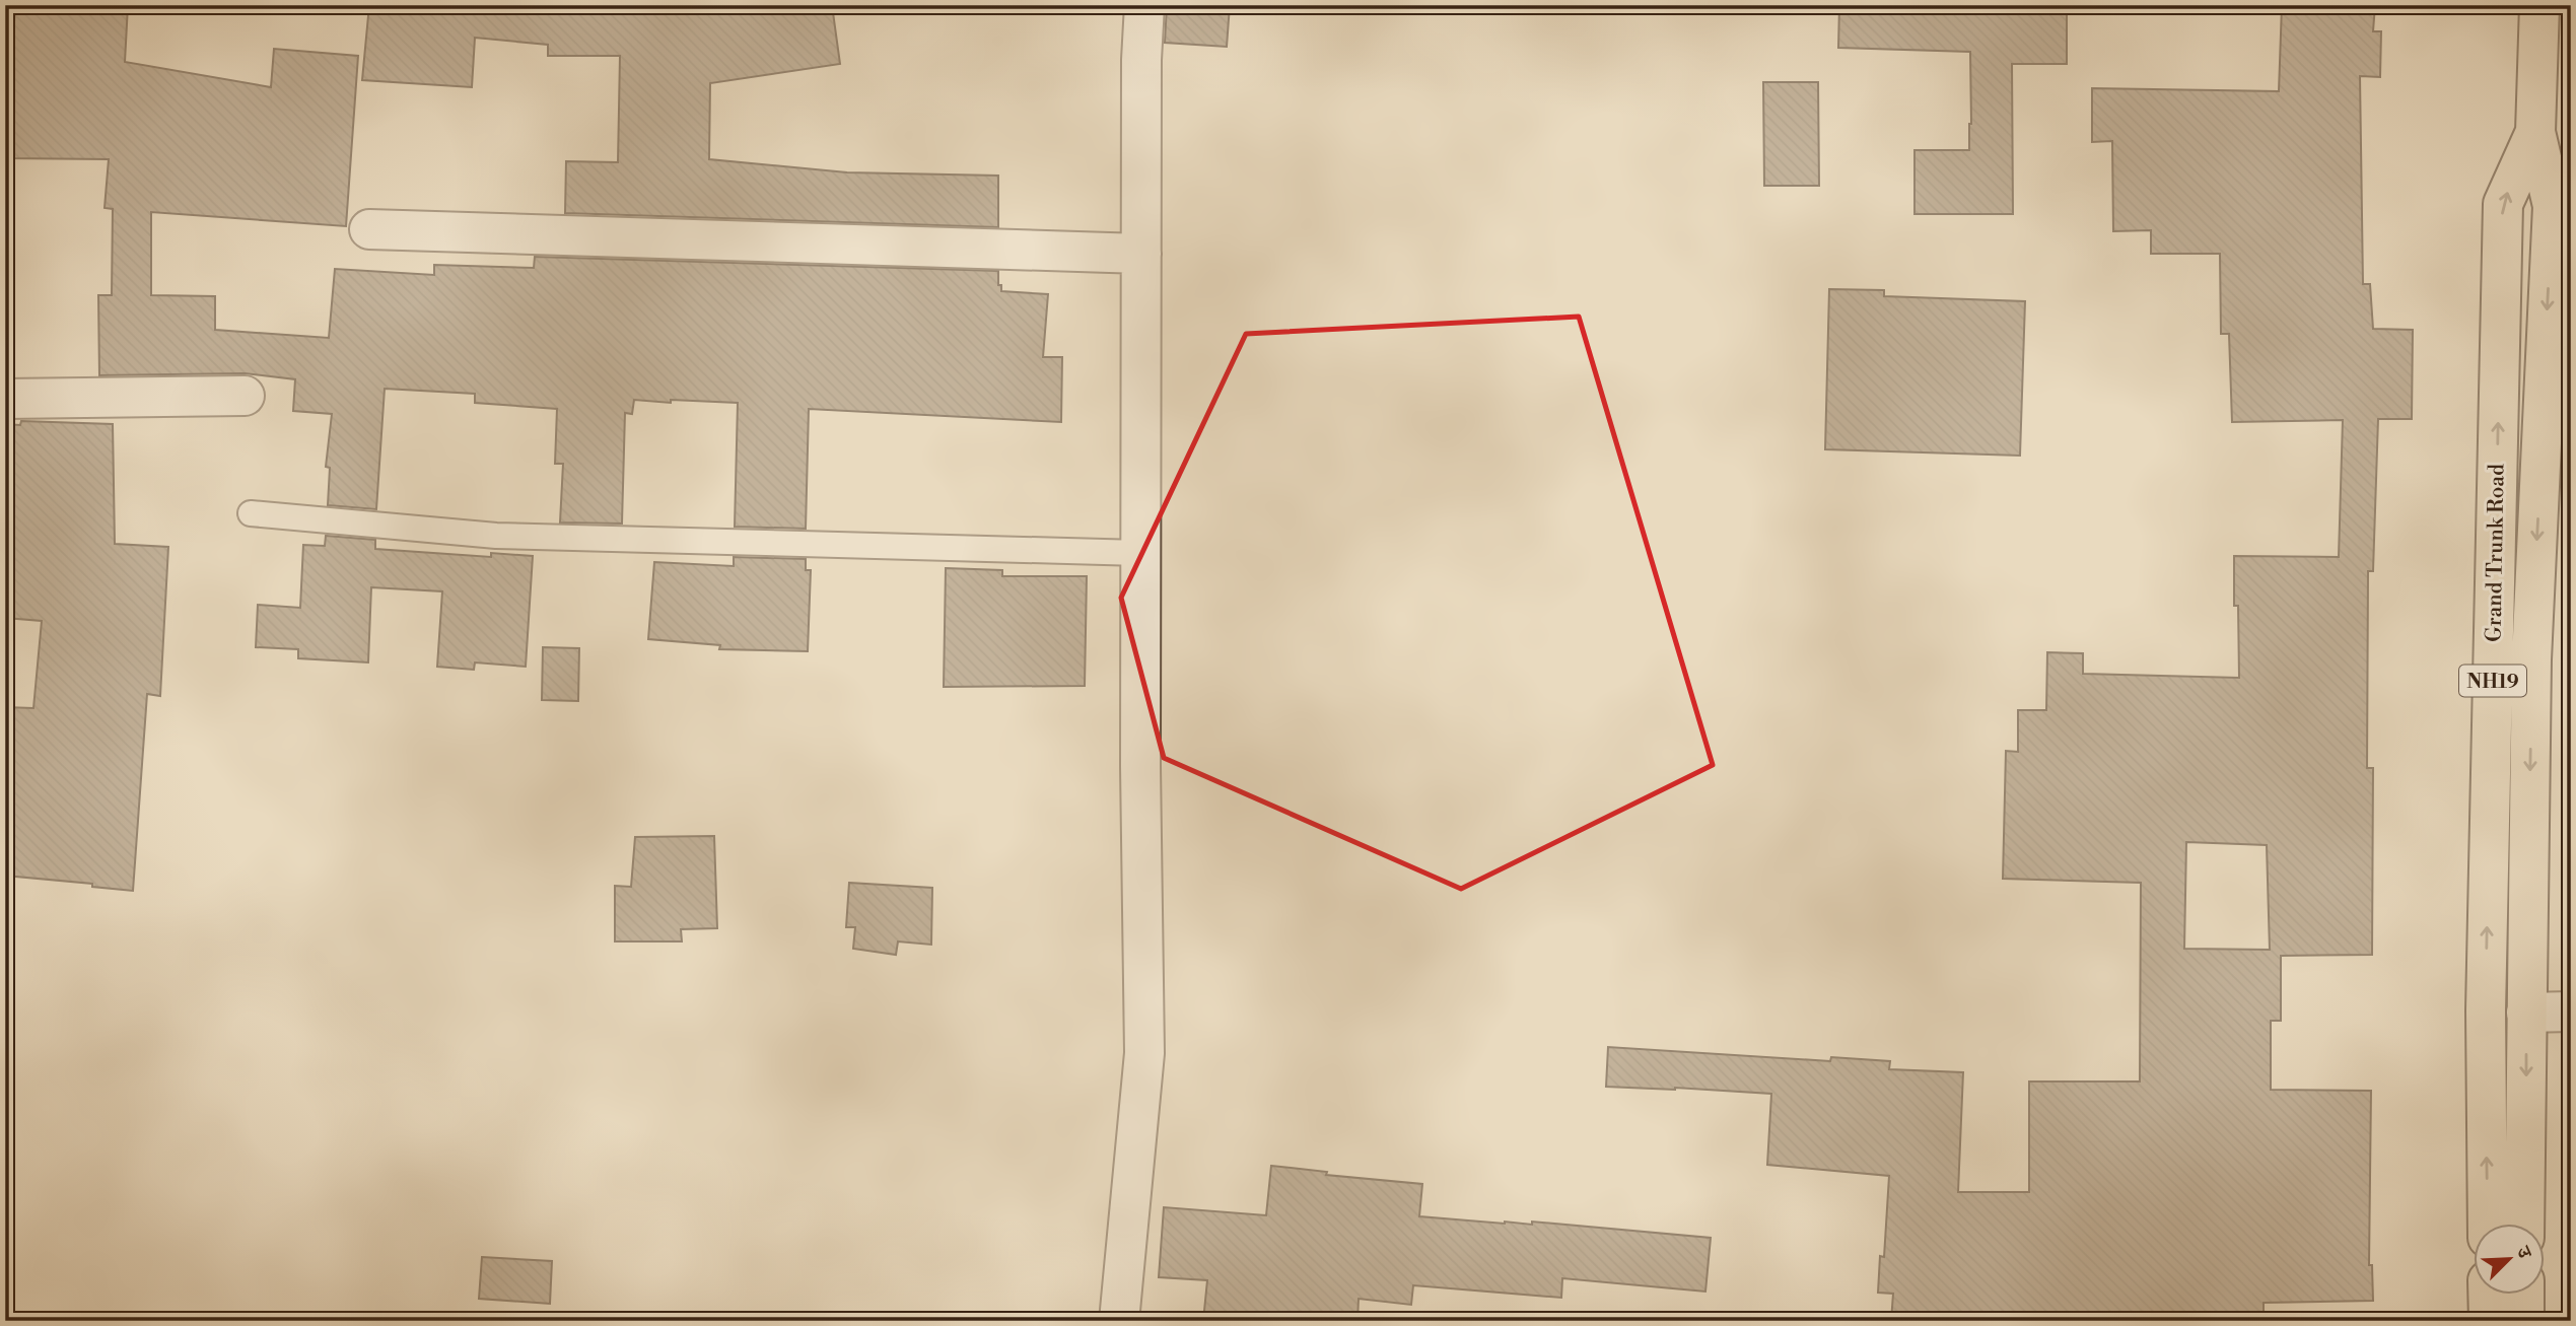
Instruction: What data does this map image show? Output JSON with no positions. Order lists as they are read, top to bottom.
{
  "streets": {
    "highway": ["Grand Trunk Road", "NH19"]
  },
  "north": "top right"
}
